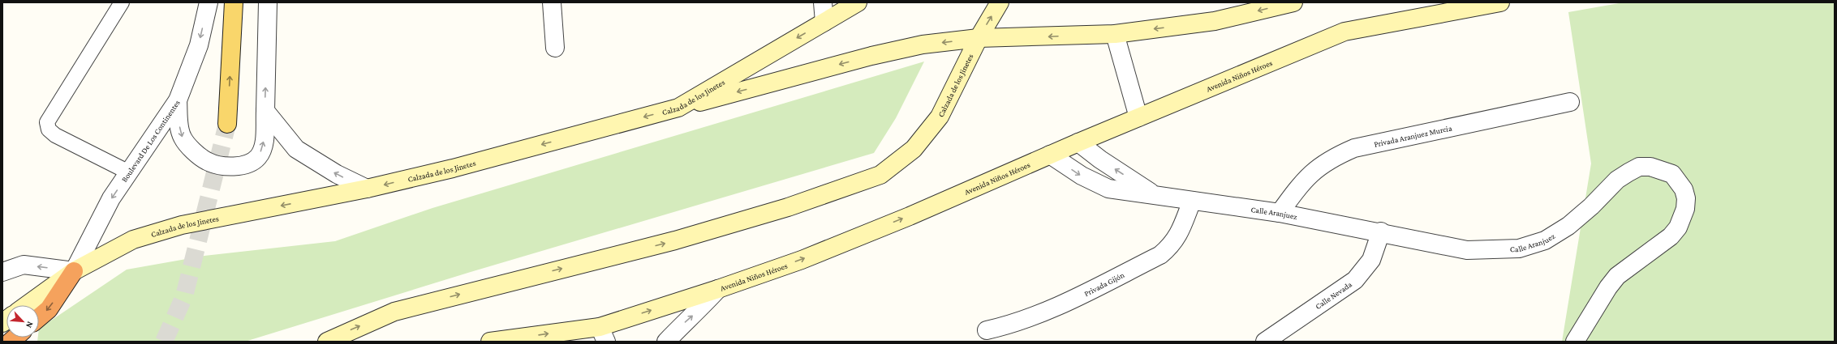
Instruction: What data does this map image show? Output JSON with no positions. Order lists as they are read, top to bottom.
{
  "streets": {
    "main road": ["Avenida Niños Héroes", "Calzada de los Jinetes"],
    "street": [
      "Privada Aranjuez Murcia",
      "Boulevard De Los Continentes",
      "Calle Aranjuez",
      "Privada Gijón",
      "Calle Nevada"
    ]
  },
  "crossings": [
    ["Avenida Niños Héroes", "Calle Aranjuez"],
    ["Calzada de los Jinetes", "Boulevard De Los Continentes"],
    ["Privada Aranjuez Murcia", "Calle Aranjuez"],
    ["Calle Aranjuez", "Privada Gijón"],
    ["Calle Aranjuez", "Calle Nevada"]
  ],
  "one_way": ["Avenida Niños Héroes"],
  "north": "bottom right"
}
